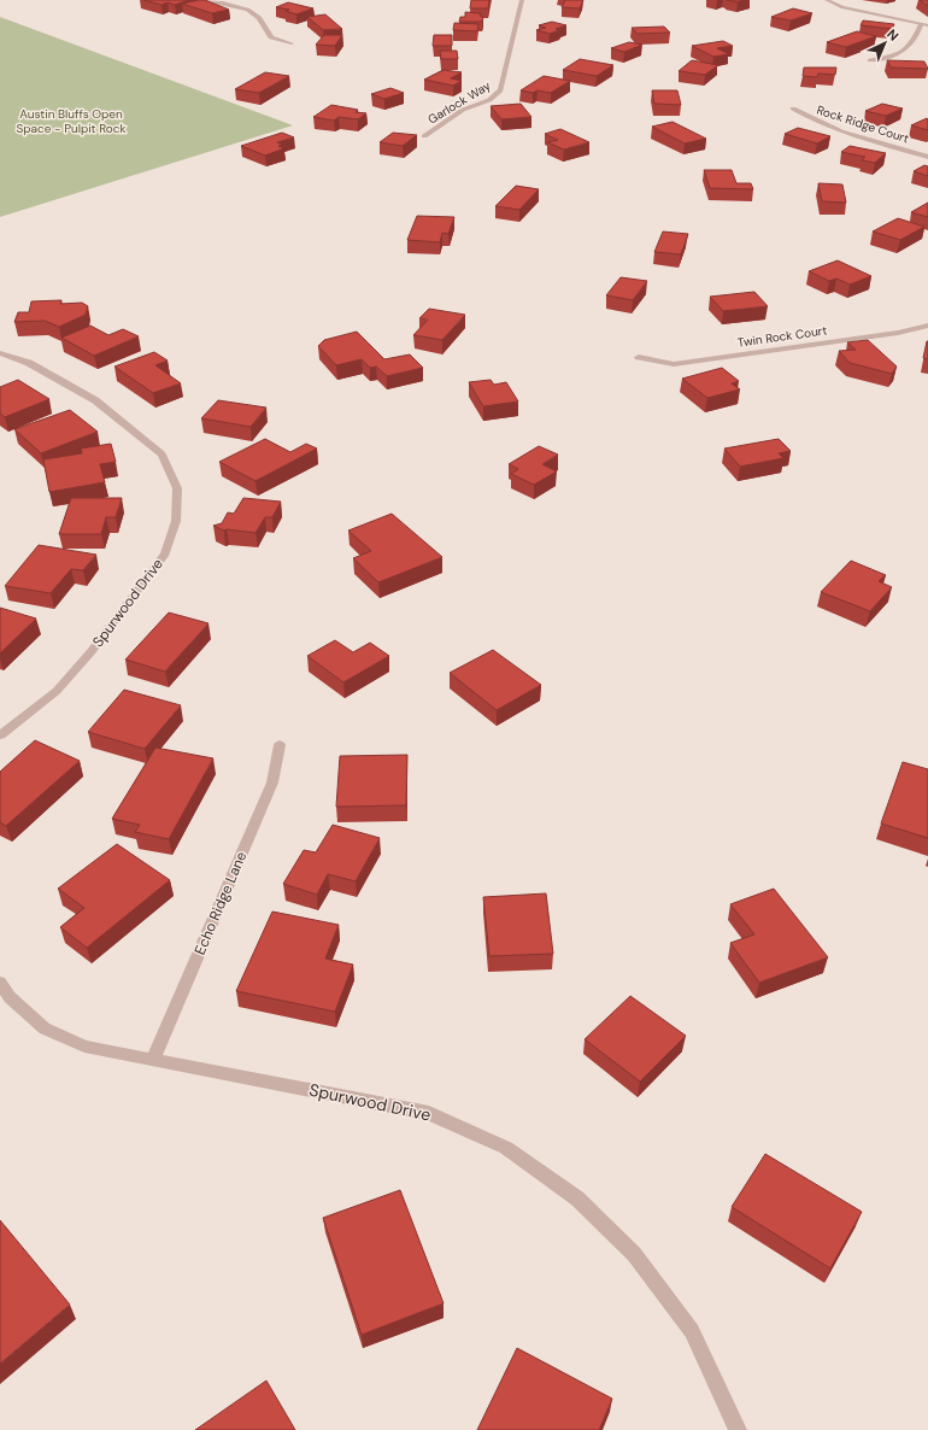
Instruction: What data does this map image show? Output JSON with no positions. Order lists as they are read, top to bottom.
{
  "streets": {
    "street": [
      "Garlock Way",
      "Rock Ridge Court",
      "Twin Rock Court",
      "Spurwood Drive",
      "Echo Ridge Lane"
    ]
  },
  "crossings": [
    ["Spurwood Drive", "Echo Ridge Lane"]
  ],
  "parks": ["Austin Bluffs Open Space - Pulpit Rock"],
  "north": "top right"
}
